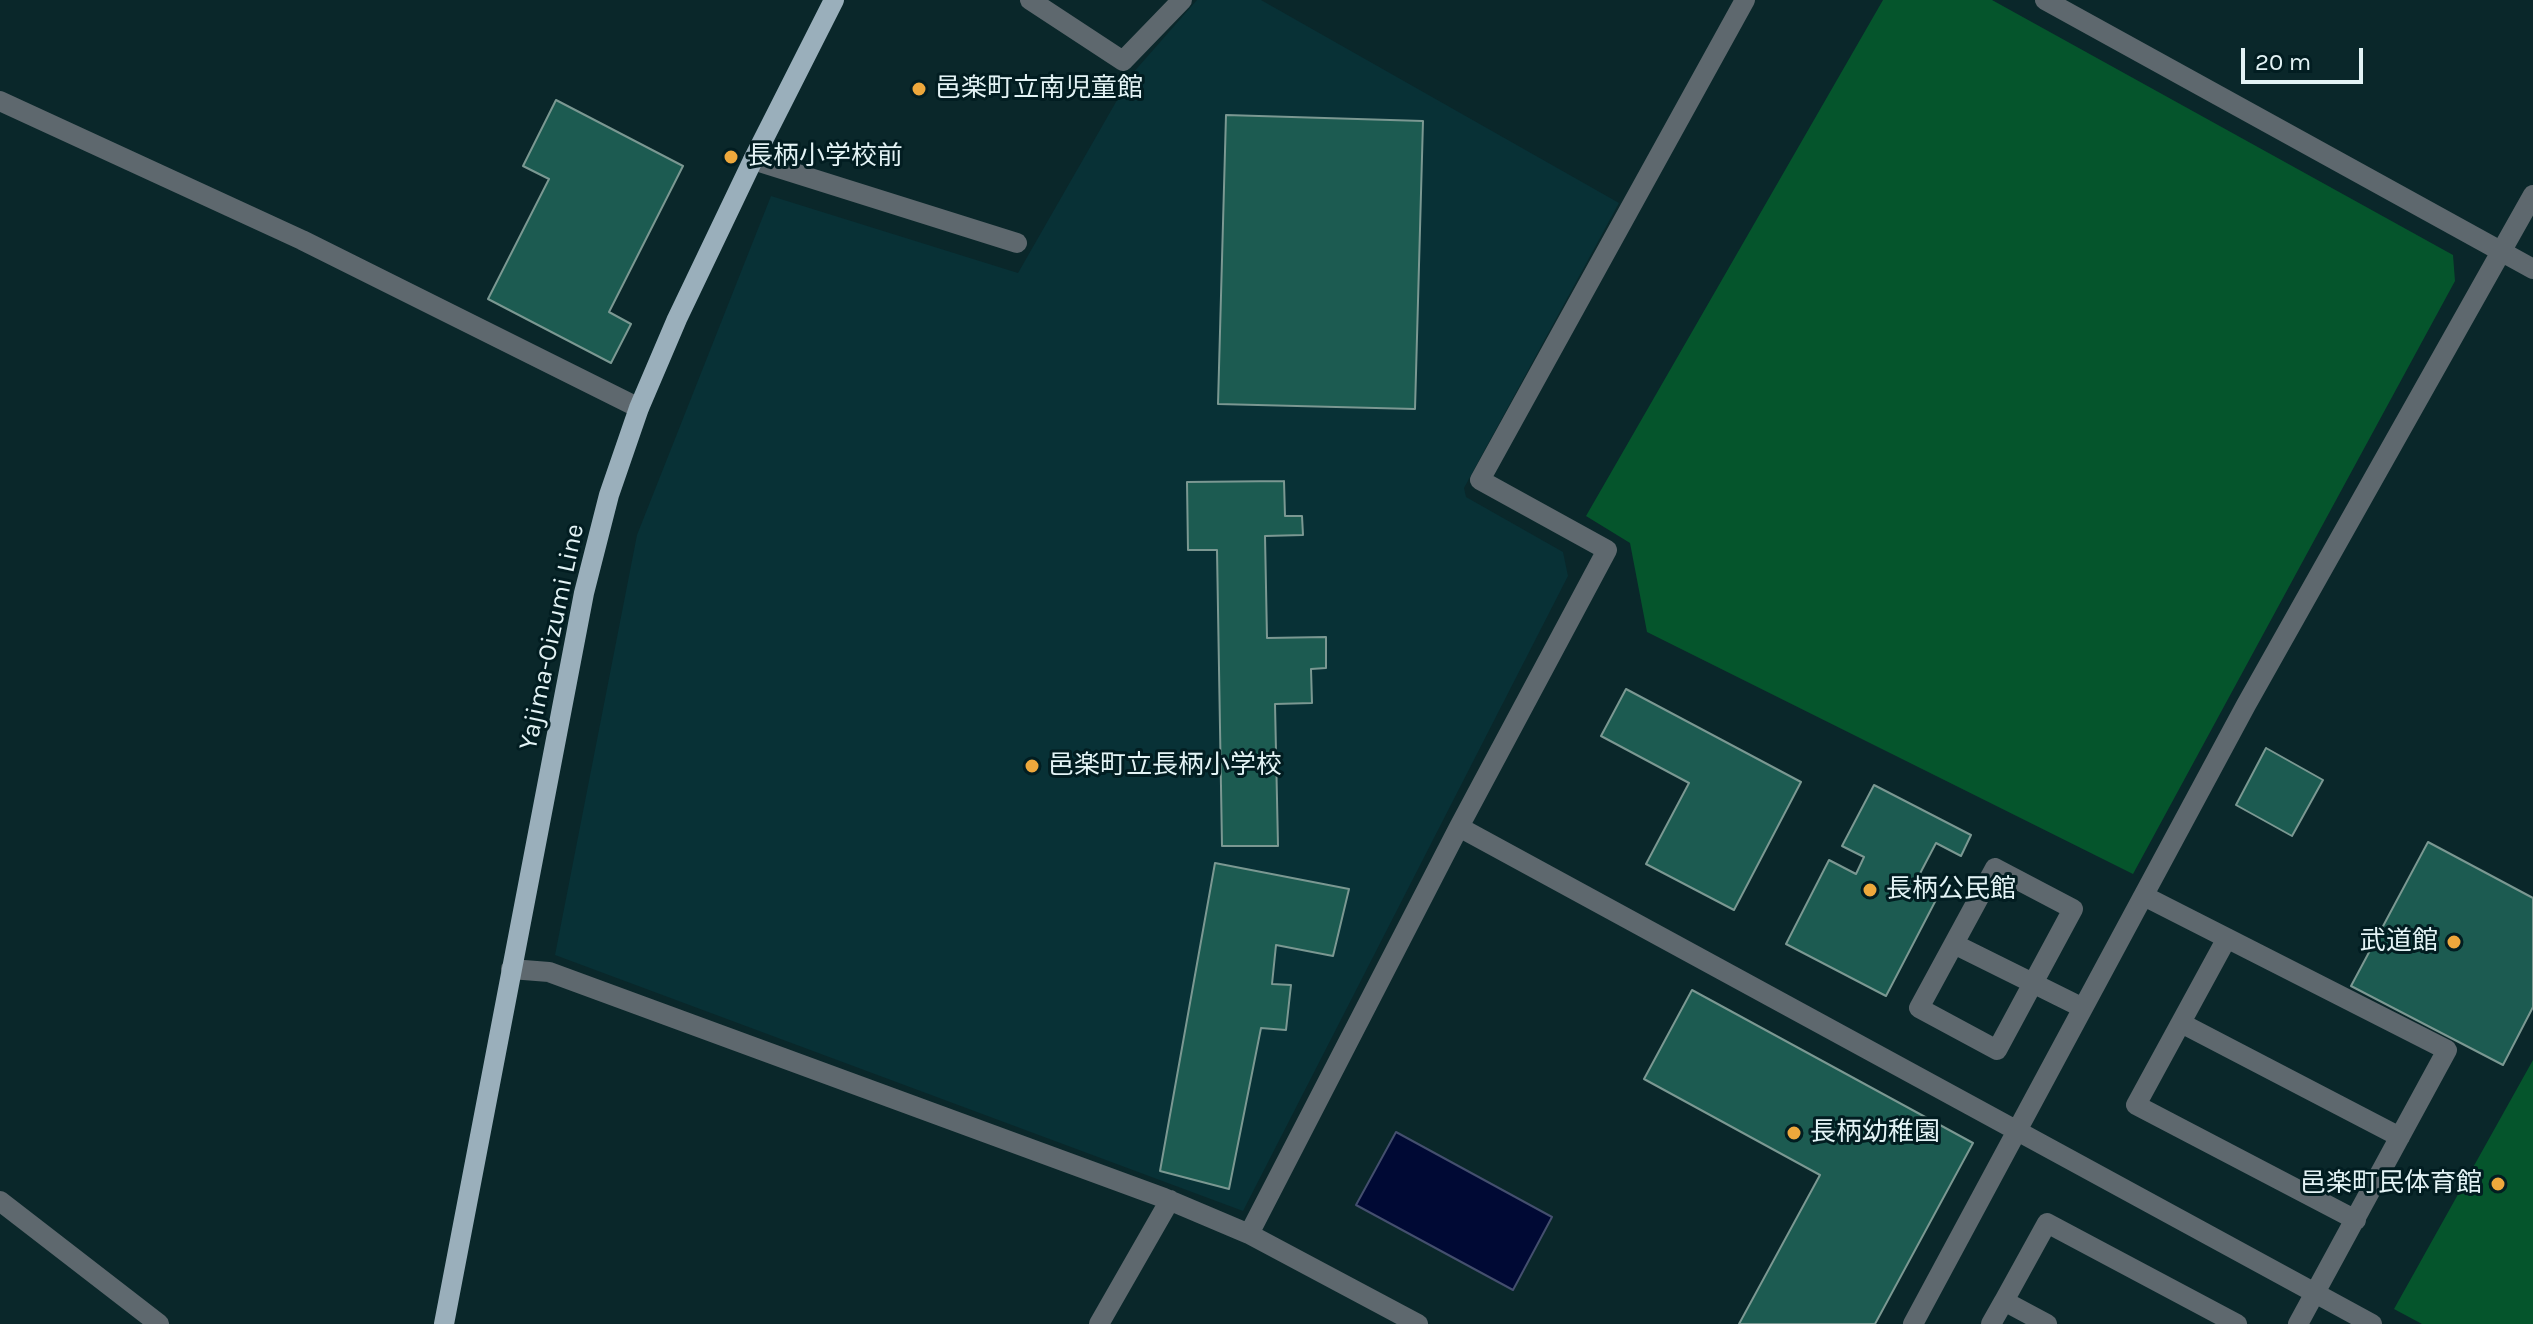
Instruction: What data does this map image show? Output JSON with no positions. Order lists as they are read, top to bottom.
{
  "streets": {
    "main road": ["Yajima-Oizumi Line"]
  },
  "places": [
    "邑楽町立南児童館",
    "長柄小学校前",
    "邑楽町立長柄小学校",
    "長柄公民館",
    "武道館",
    "長柄幼稚園",
    "邑楽町民体育館"
  ],
  "scale_bar": "20 m"
}
